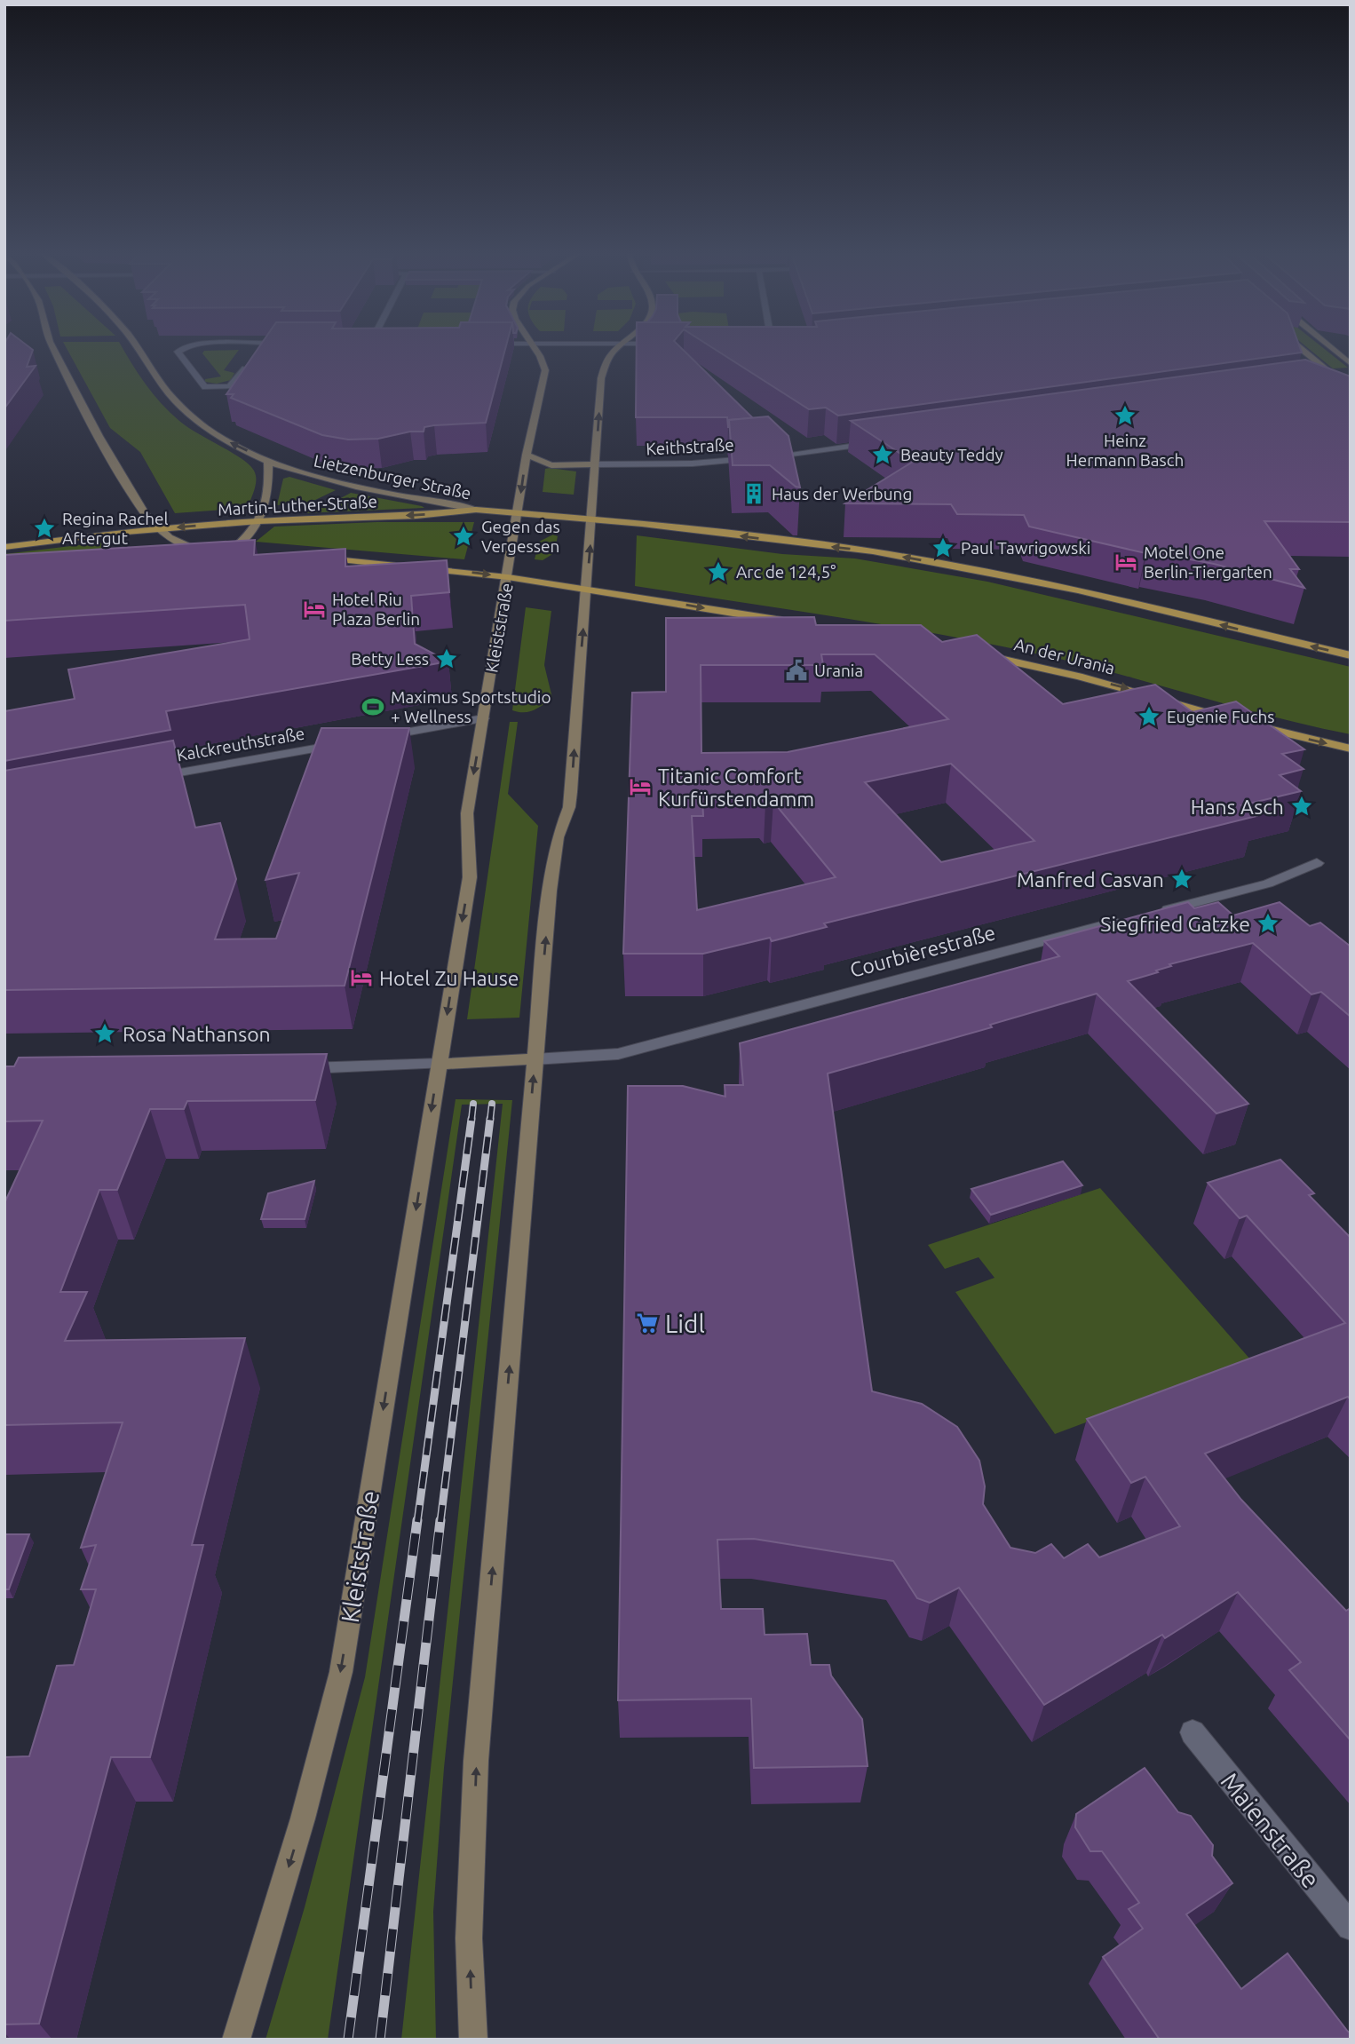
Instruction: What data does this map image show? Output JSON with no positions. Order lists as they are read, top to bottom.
{
  "streets": {
    "main road": [
      "Lietzenburger Straße",
      "Martin-Luther-Straße",
      "Kleiststraße",
      "An der Urania"
    ],
    "street": [
      "Keithstraße",
      "Kalckreuthstraße",
      "Courbièrestraße",
      "Maienstraße"
    ]
  },
  "crossings": [
    ["Lietzenburger Straße", "Martin-Luther-Straße"],
    ["Martin-Luther-Straße", "Kleiststraße"]
  ],
  "places": {
    "place": [
      "Heinz Hermann Basch",
      "Beauty Teddy",
      "Regina Rachel Aftergut",
      "Gegen das Vergessen",
      "Paul Tawrigowski",
      "Arc de 124,5°",
      "Betty Less",
      "Eugenie Fuchs",
      "Hans Asch",
      "Manfred Casvan",
      "Siegfried Gatzke",
      "Rosa Nathanson"
    ],
    "building": ["Haus der Werbung"],
    "hotel": [
      "Motel One Berlin-Tiergarten",
      "Hotel Riu Plaza Berlin",
      "Titanic Comfort Kurfürstendamm",
      "Hotel Zu Hause"
    ],
    "public building": ["Urania"],
    "sports": ["Maximus Sportstudio + Wellness"],
    "supermarket": ["Lidl"]
  }
}
